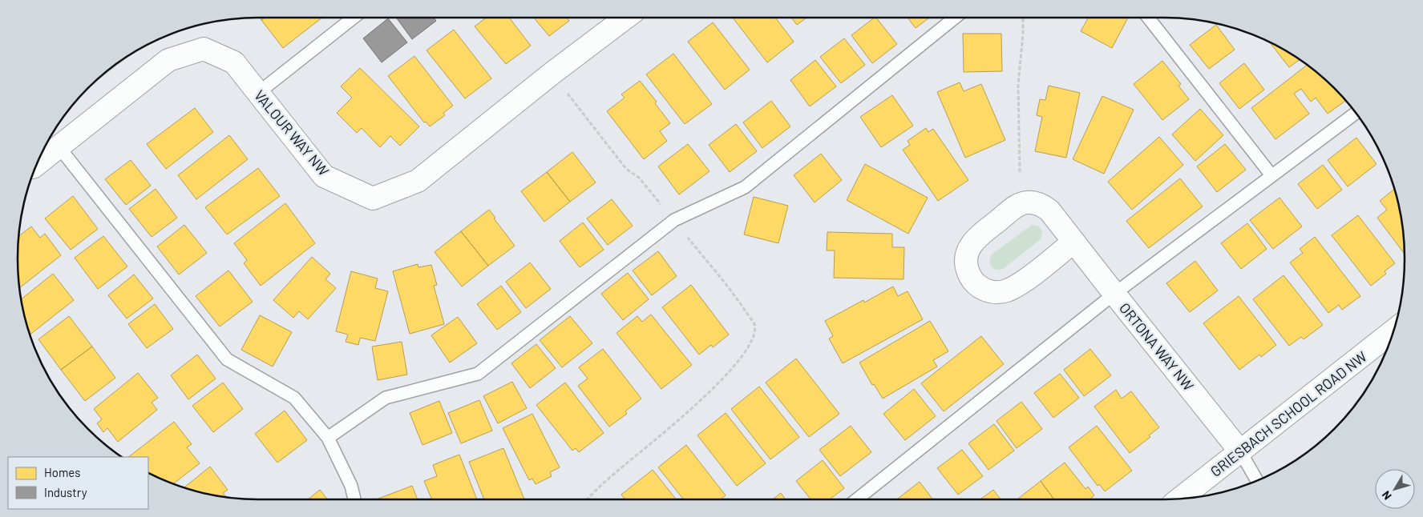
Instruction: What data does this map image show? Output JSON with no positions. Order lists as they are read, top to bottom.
{
  "streets": {
    "street": ["VALOUR WAY NW", "ORTONA WAY NW", "GRIESBACH SCHOOL ROAD NW"]
  },
  "crossings": [
    ["ORTONA WAY NW", "GRIESBACH SCHOOL ROAD NW"]
  ],
  "legend": ["Homes", "Industry"],
  "north": "bottom left"
}
